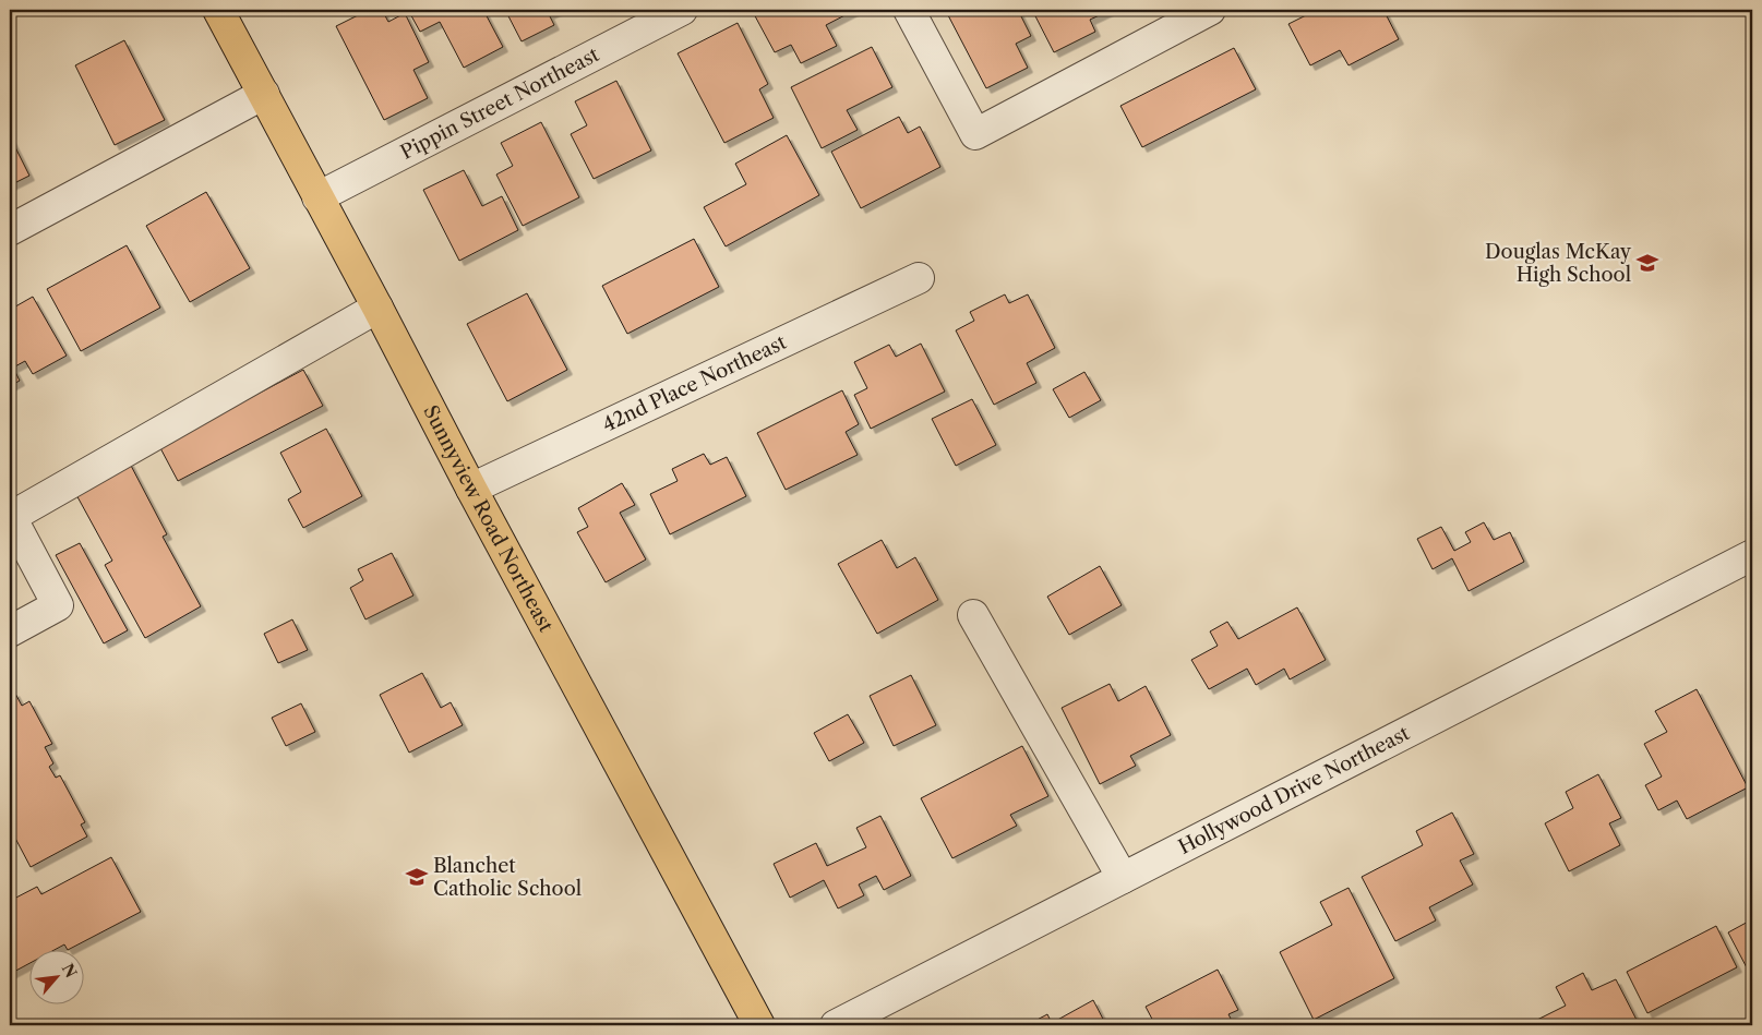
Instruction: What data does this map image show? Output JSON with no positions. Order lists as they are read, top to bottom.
{
  "streets": {
    "main road": ["Sunnyview Road Northeast"],
    "street": ["Pippin Street Northeast", "42nd Place Northeast", "Hollywood Drive Northeast"]
  },
  "crossings": [
    ["Pippin Street Northeast", "Sunnyview Road Northeast"],
    ["42nd Place Northeast", "Sunnyview Road Northeast"]
  ],
  "places": {
    "school or university": ["Douglas McKay High School", "Blanchet Catholic School"]
  },
  "north": "top right"
}
